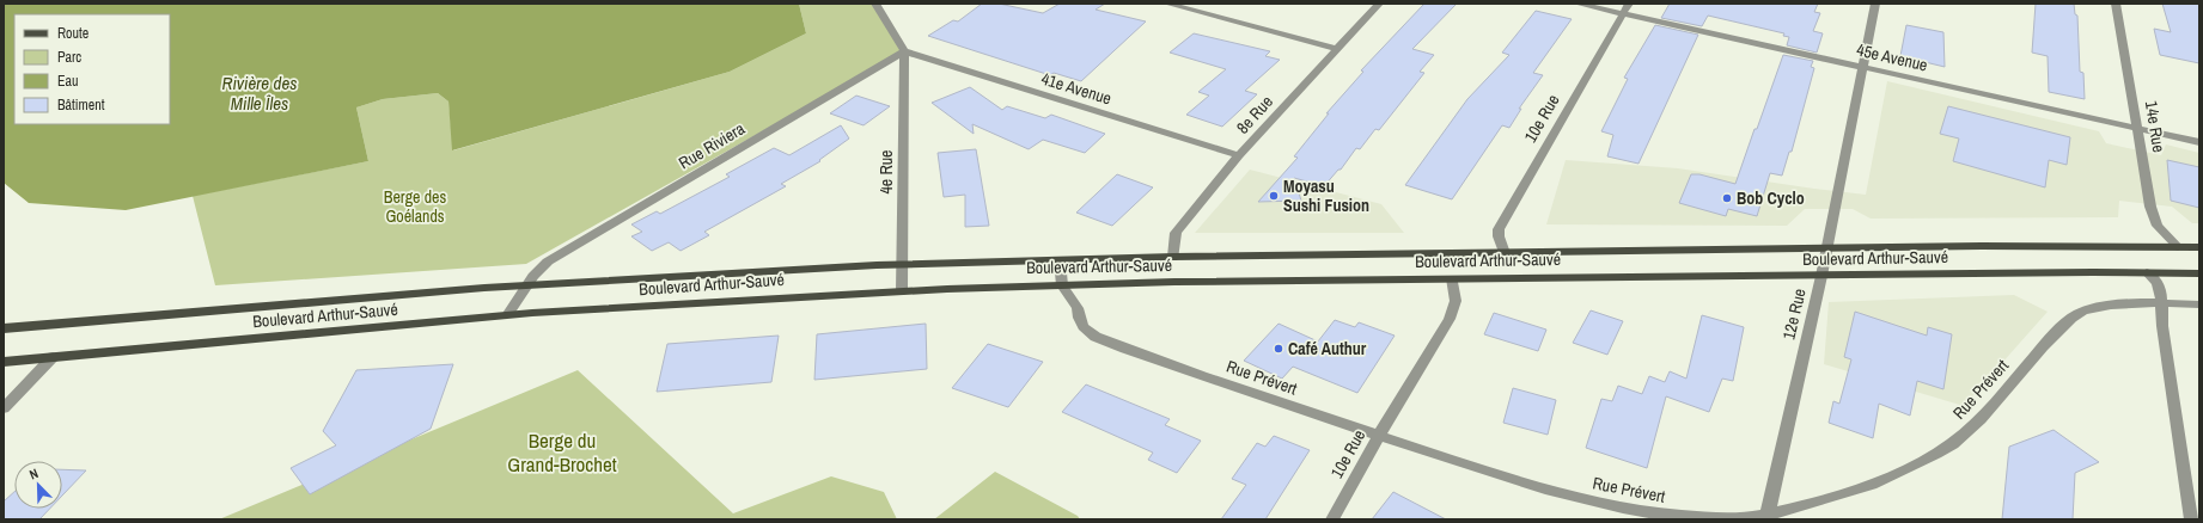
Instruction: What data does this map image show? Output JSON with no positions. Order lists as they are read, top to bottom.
{
  "streets": {
    "main road": ["Boulevard Arthur-Sauvé"],
    "street": [
      "45e Avenue",
      "41e Avenue",
      "8e Rue",
      "10e Rue",
      "14e Rue",
      "Rue Riviera",
      "4e Rue",
      "12e Rue",
      "Rue Prévert"
    ]
  },
  "crossings": [
    ["45e Avenue", "10e Rue"],
    ["45e Avenue", "14e Rue"],
    ["45e Avenue", "12e Rue"],
    ["41e Avenue", "8e Rue"],
    ["41e Avenue", "Rue Riviera"],
    ["41e Avenue", "4e Rue"],
    ["8e Rue", "Boulevard Arthur-Sauvé"],
    ["10e Rue", "Boulevard Arthur-Sauvé"],
    ["10e Rue", "Rue Prévert"],
    ["14e Rue", "Boulevard Arthur-Sauvé"],
    ["Rue Riviera", "4e Rue"],
    ["Rue Riviera", "Boulevard Arthur-Sauvé"],
    ["4e Rue", "Boulevard Arthur-Sauvé"],
    ["Boulevard Arthur-Sauvé", "12e Rue"],
    ["Boulevard Arthur-Sauvé", "Rue Prévert"],
    ["12e Rue", "Rue Prévert"]
  ],
  "water": ["Rivière des Mille Îles"],
  "parks": ["Berge des Goélands", "Berge du Grand-Brochet"],
  "places": ["Moyasu Sushi Fusion", "Bob Cyclo", "Café Authur"],
  "legend": [
    "Route",
    "Parc",
    "Eau",
    "Bâtiment"
  ],
  "north": "top left"
}
